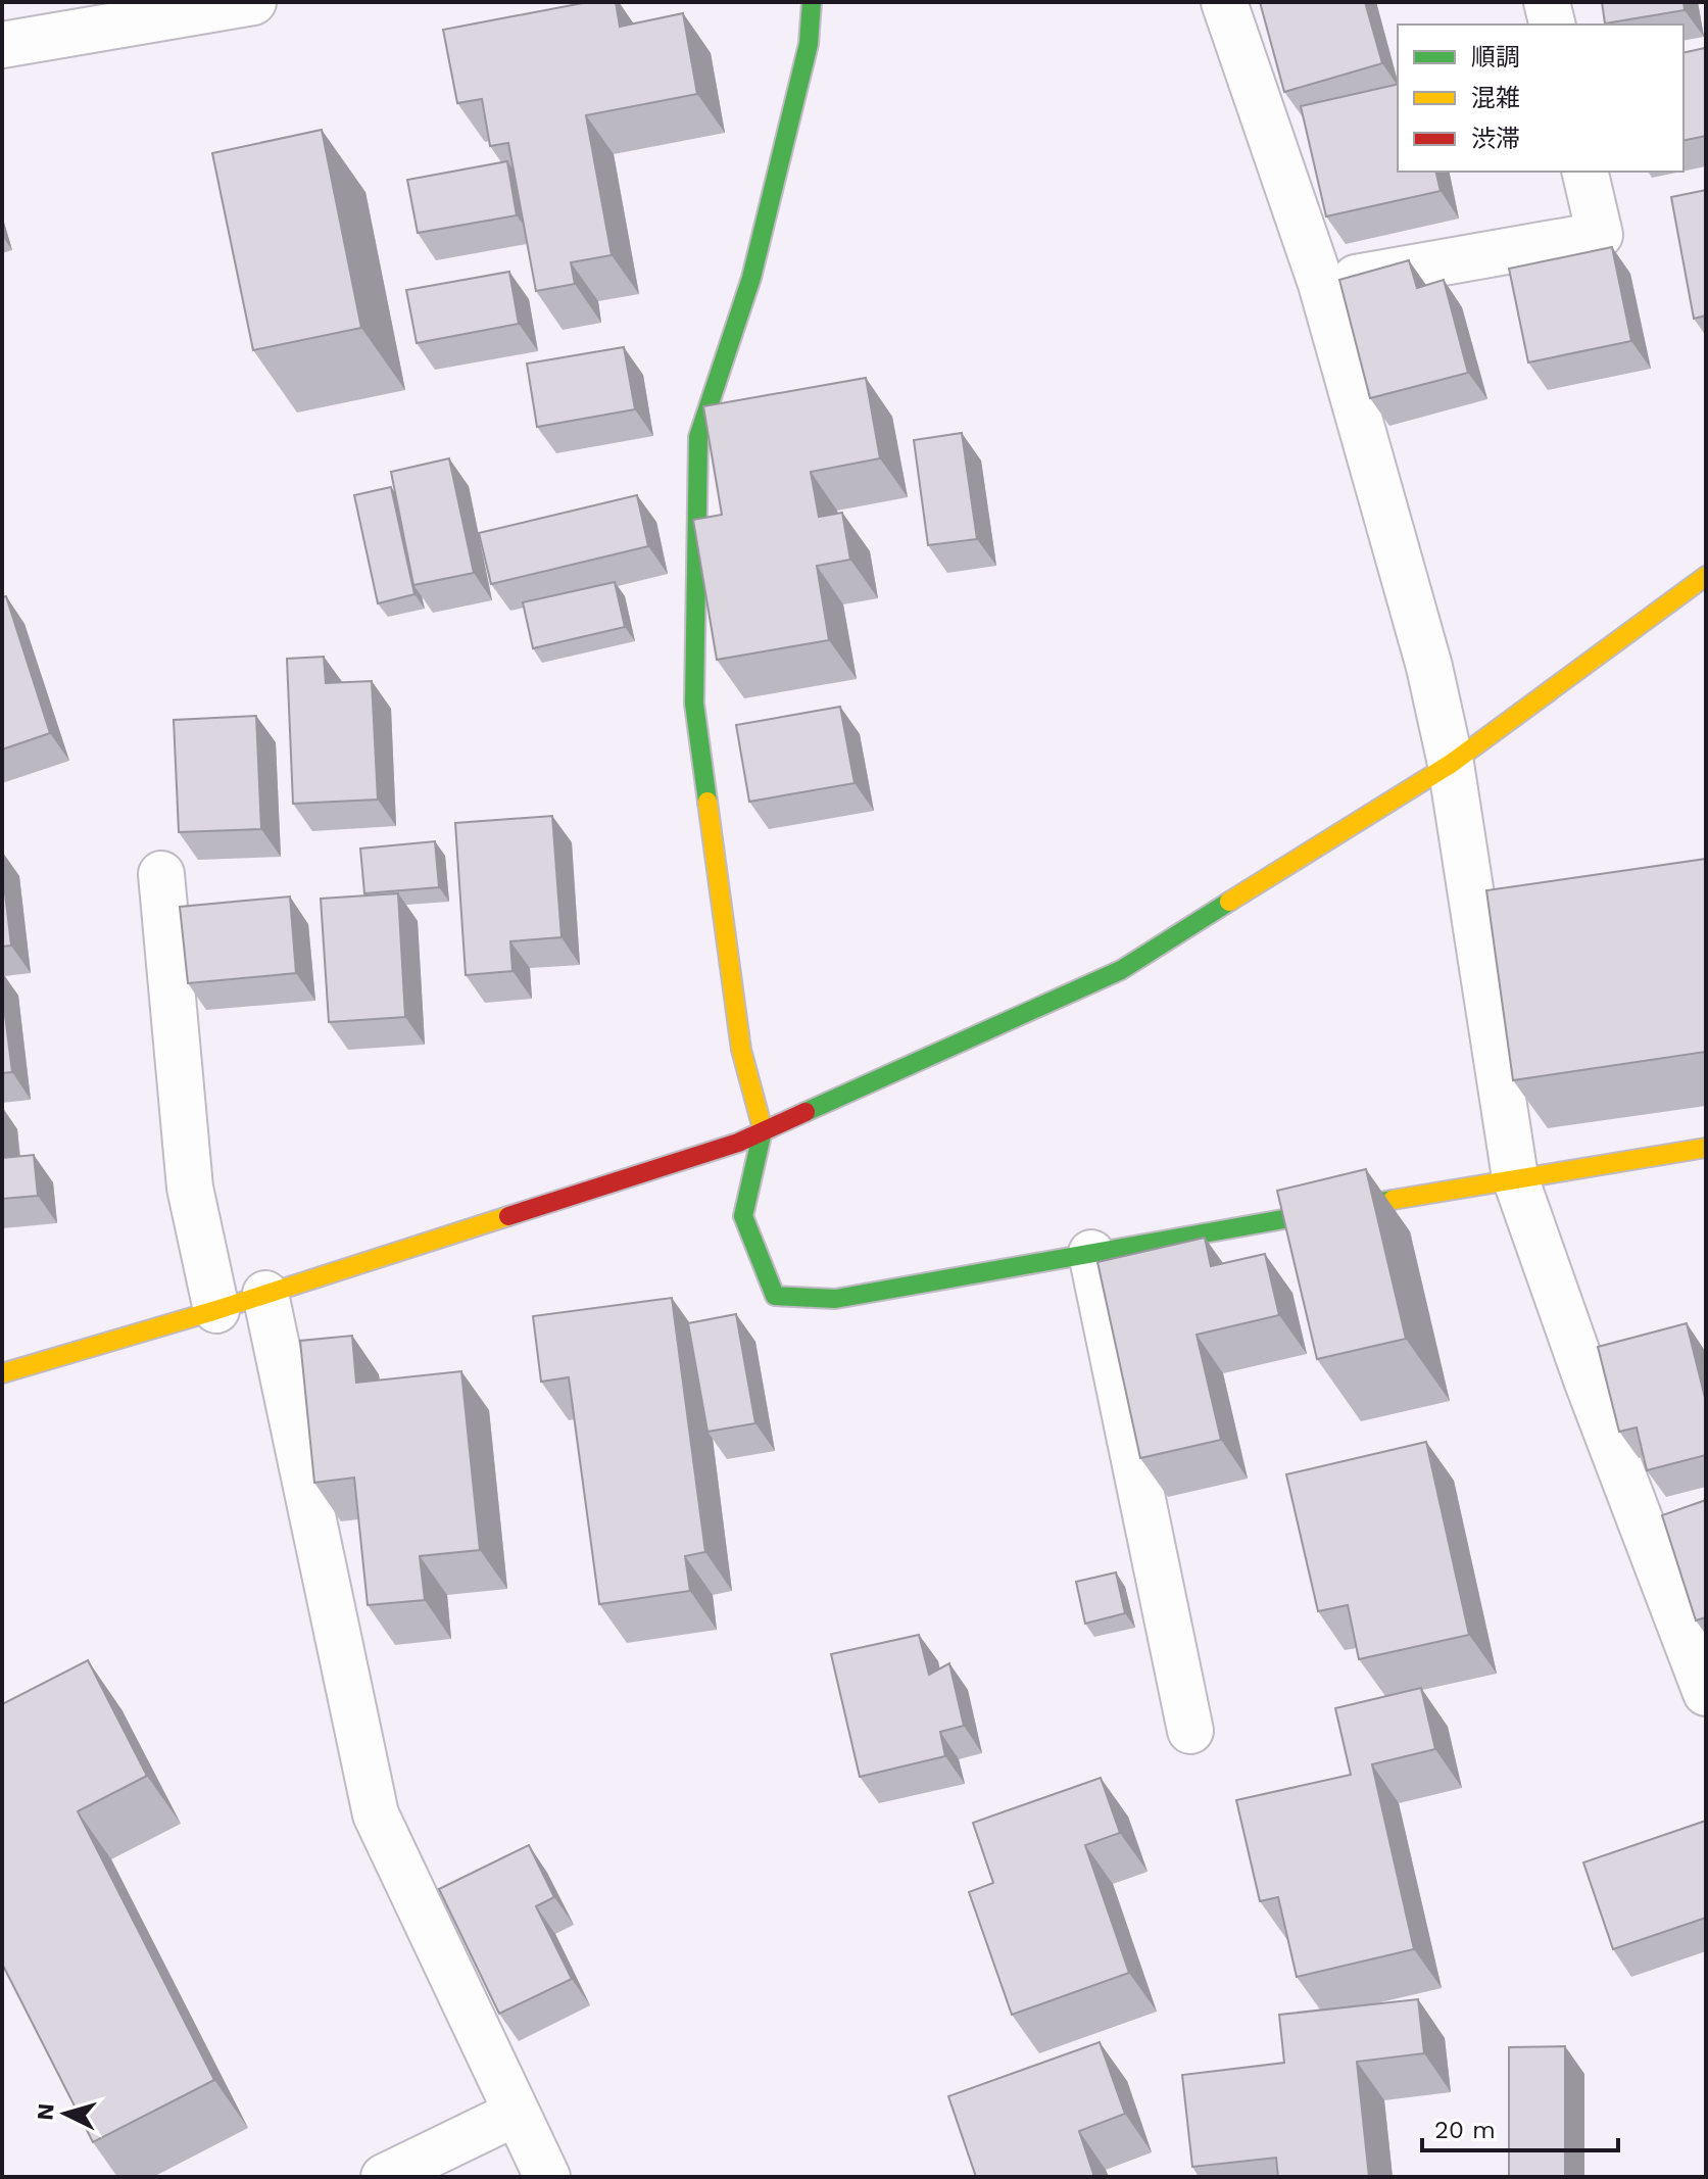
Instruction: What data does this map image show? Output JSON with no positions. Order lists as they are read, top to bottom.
{
  "legend": ["順調", "混雑", "渋滞"],
  "scale_bar": "20 m",
  "north": "left"
}
